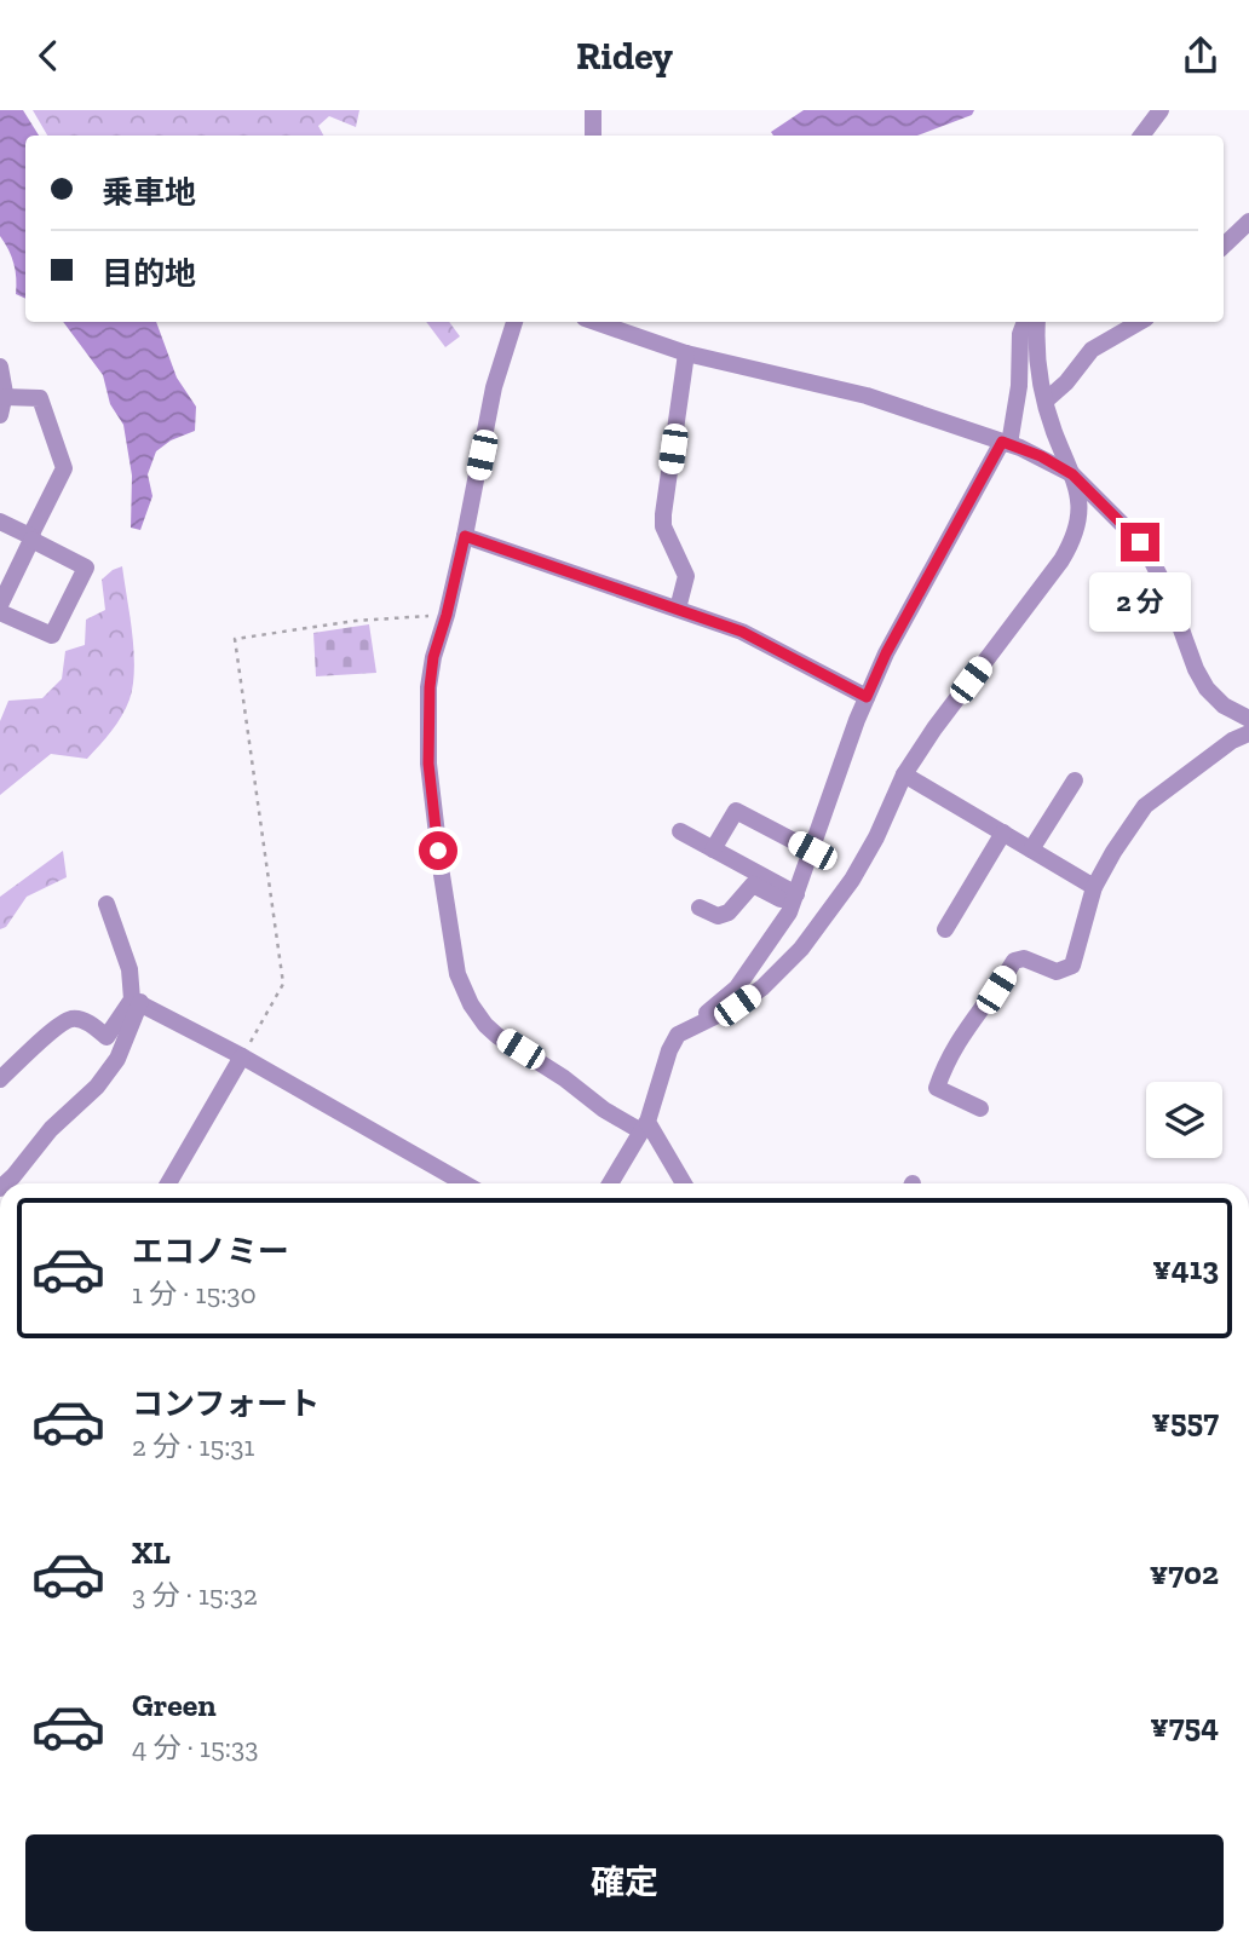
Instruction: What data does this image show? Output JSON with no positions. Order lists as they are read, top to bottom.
{
  "page": {
    "header": "Ridey",
    "banner": ["乗車地", "目的地"],
    "bubble": "2 分",
    "list": [
      {
        "name": "エコノミー",
        "note": "1 分 · 15:30",
        "value": "¥413"
      },
      {
        "name": "コンフォート",
        "note": "2 分 · 15:31",
        "value": "¥557"
      },
      {
        "name": "XL",
        "note": "3 分 · 15:32",
        "value": "¥702"
      },
      {
        "name": "Green",
        "note": "4 分 · 15:33",
        "value": "¥754"
      }
    ],
    "buttons": "確定"
  }
}
